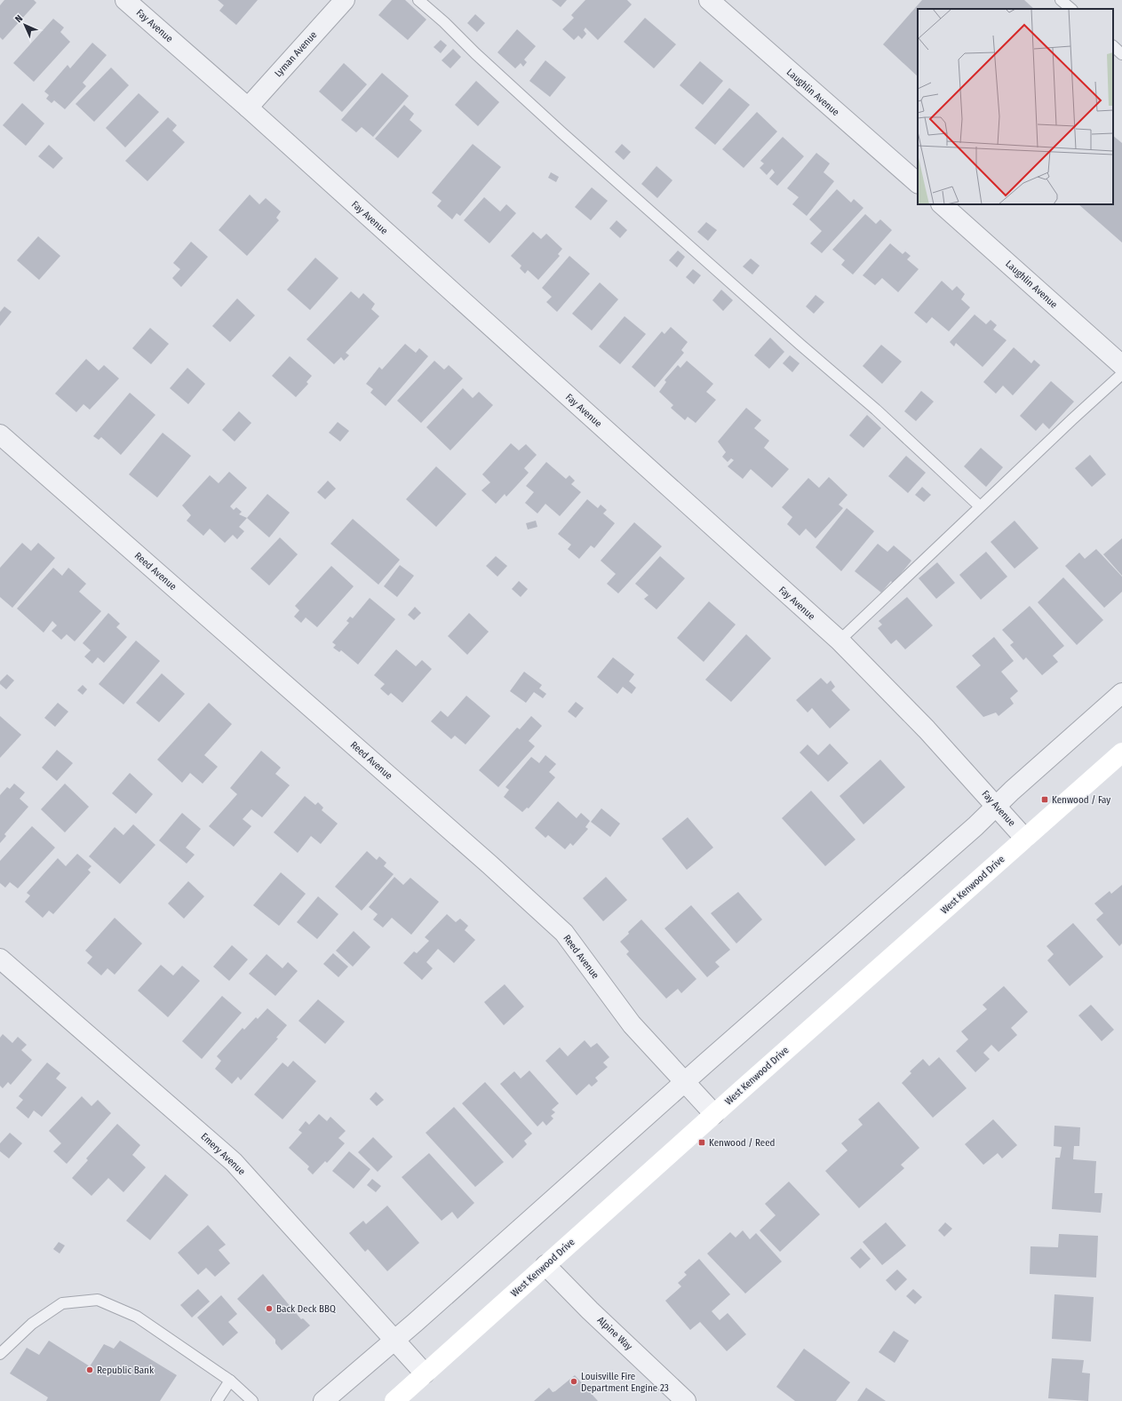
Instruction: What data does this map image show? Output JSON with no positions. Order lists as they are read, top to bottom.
{
  "streets": {
    "street": [
      "Fay Avenue",
      "Lyman Avenue",
      "Laughlin Avenue",
      "Reed Avenue",
      "West Kenwood Drive",
      "Emery Avenue",
      "Alpine Way"
    ]
  },
  "crossings": [
    ["Fay Avenue", "Lyman Avenue"],
    ["Fay Avenue", "West Kenwood Drive"],
    ["Reed Avenue", "West Kenwood Drive"],
    ["West Kenwood Drive", "Emery Avenue"],
    ["West Kenwood Drive", "Alpine Way"]
  ],
  "places": {
    "transit": ["Kenwood / Fay", "Kenwood / Reed"],
    "other": ["Back Deck BBQ", "Republic Bank", "Louisville Fire Department Engine 23"]
  },
  "north": "top left"
}
